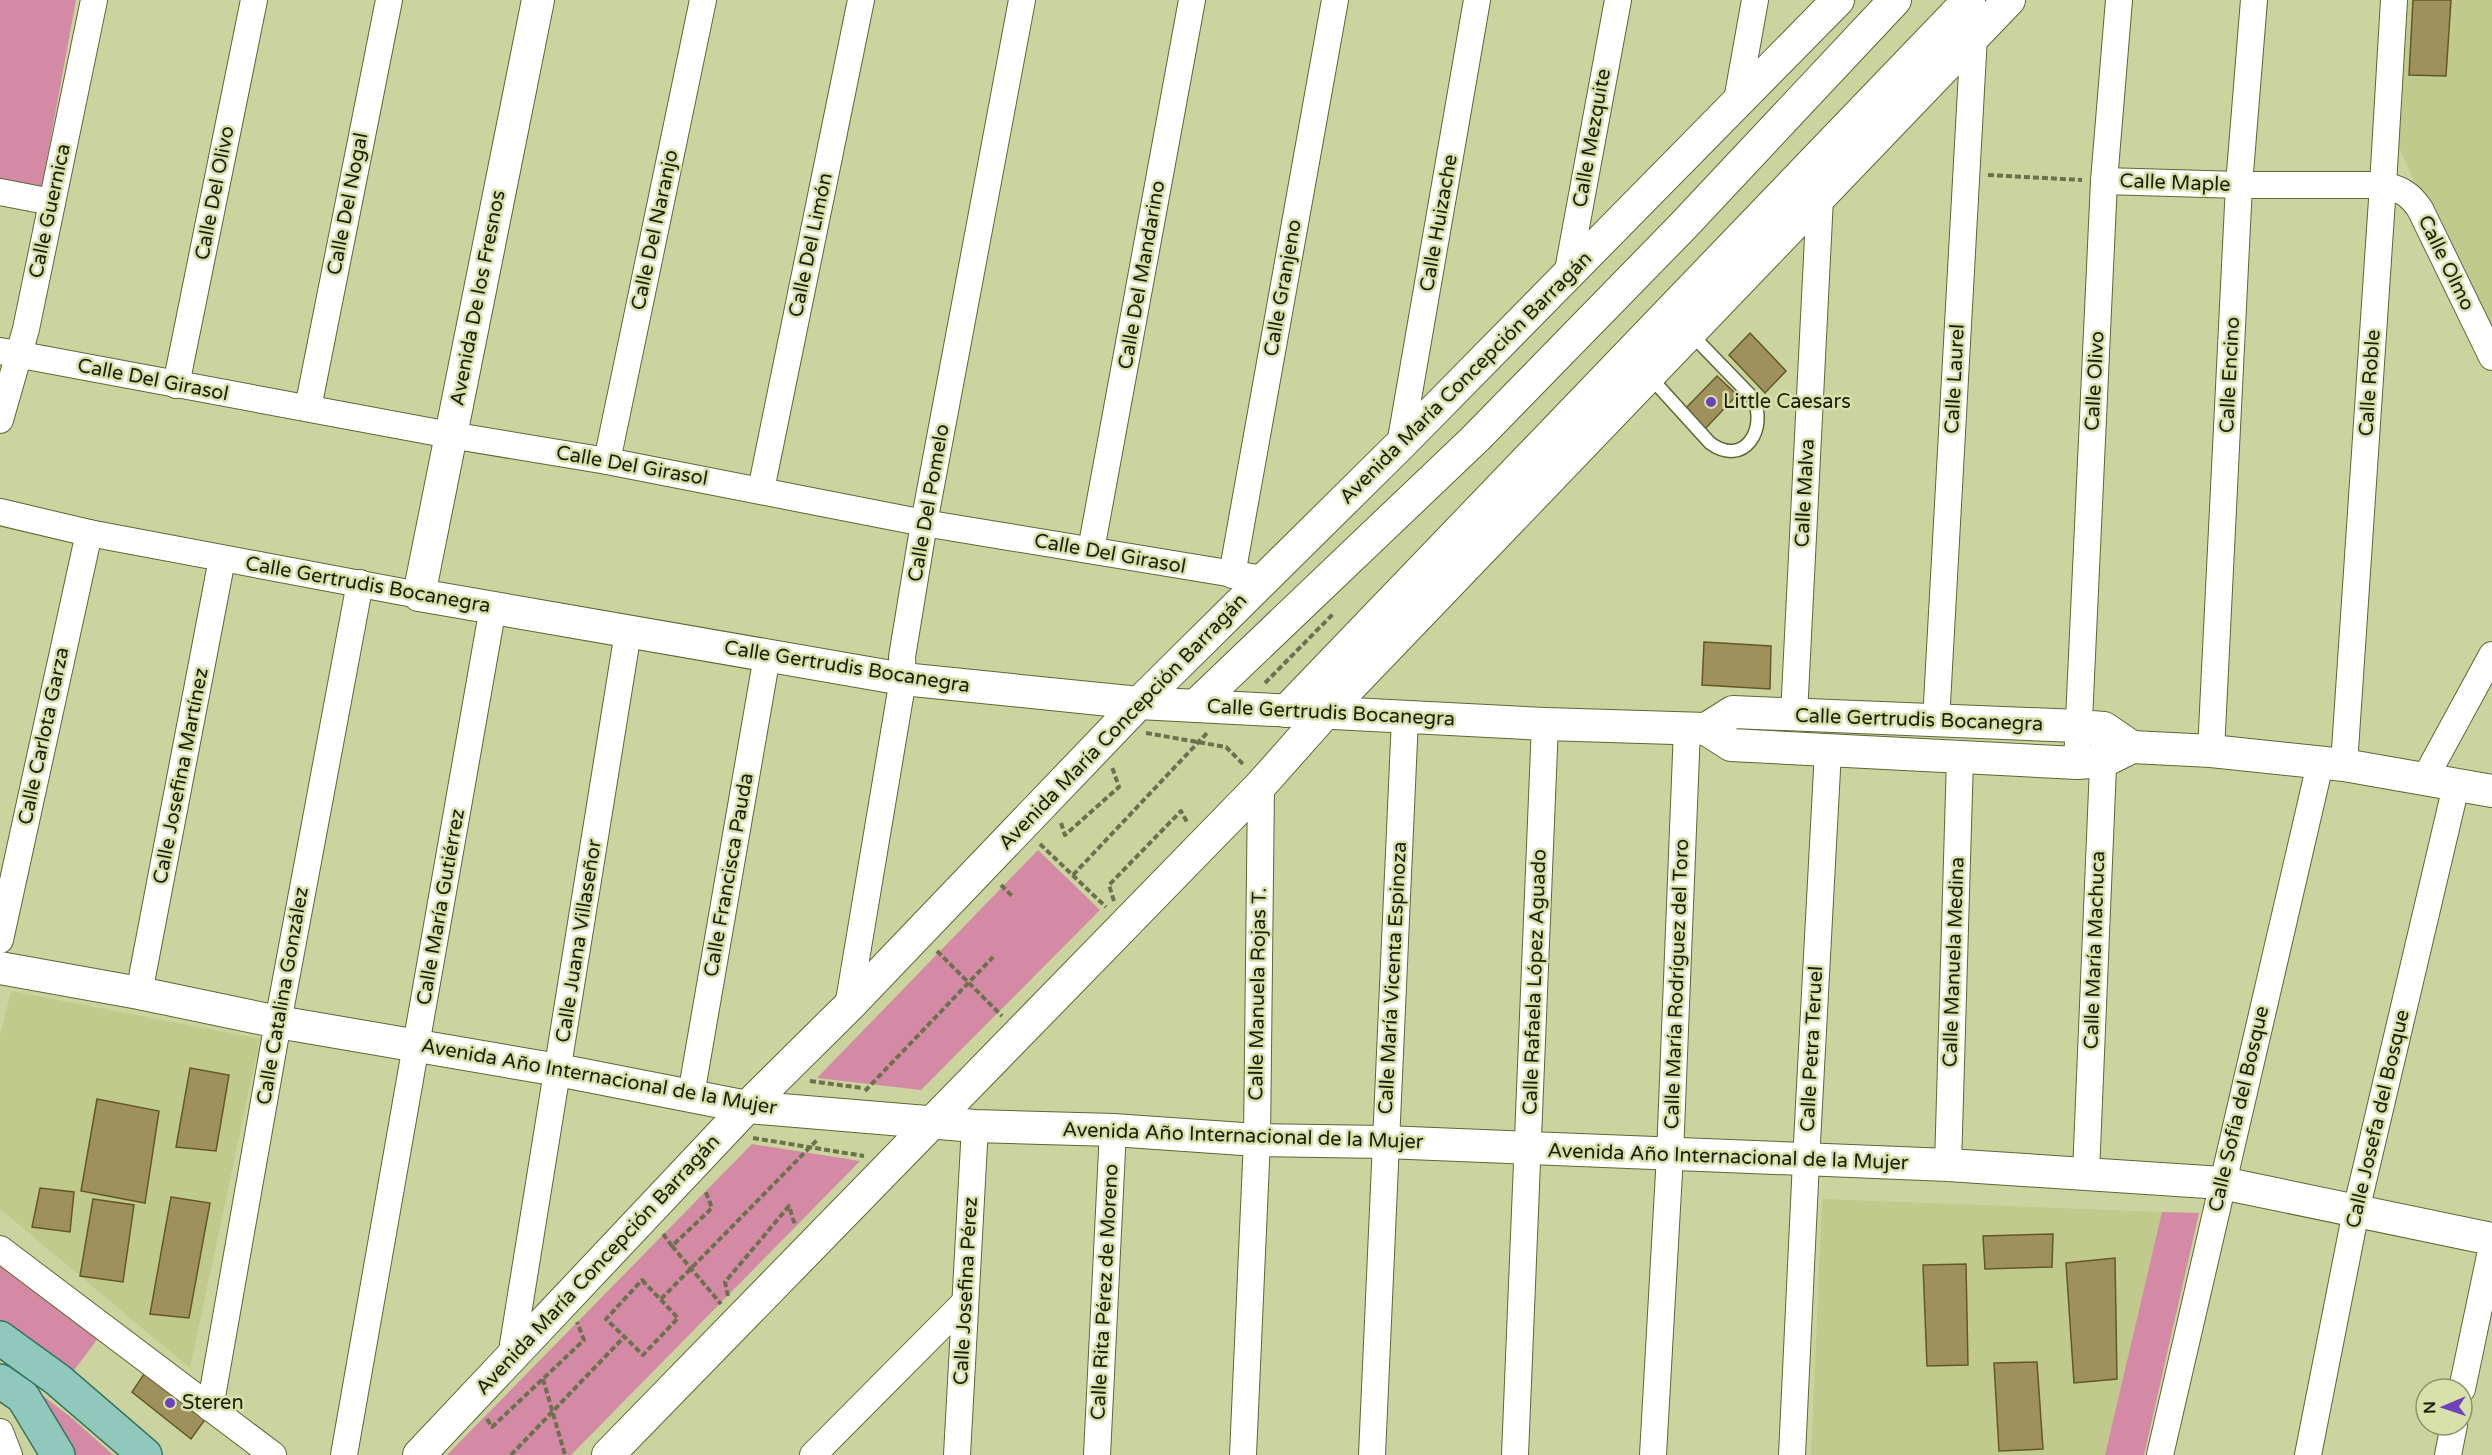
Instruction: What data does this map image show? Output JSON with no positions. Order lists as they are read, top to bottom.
{
  "streets": {
    "street": [
      "Calle Mezquite",
      "Calle Maple",
      "Calle Del Olivo",
      "Calle Del Nogal",
      "Calle Guernica",
      "Calle Huizache",
      "Calle Del Naranjo",
      "Calle Del Limón",
      "Calle Olmo",
      "Calle Del Mandarino",
      "Calle Granjeno",
      "Avenida De los Fresnos",
      "Calle Encino",
      "Avenida María Concepción Barragán",
      "Calle Laurel",
      "Calle Del Girasol",
      "Calle Olivo",
      "Calle Roble",
      "Calle Malva",
      "Calle Del Pomelo",
      "Calle Gertrudis Bocanegra",
      "Calle Carlota Garza",
      "Calle Josefina Martínez",
      "Calle Francisca Pauda",
      "Calle María Gutiérrez",
      "Calle Juana Villaseñor",
      "Calle María Machuca",
      "Calle Manuela Medina",
      "Calle María Vicenta Espinoza",
      "Calle Rafaela López Aguado",
      "Calle María Rodríguez del Toro",
      "Calle Manuela Rojas T.",
      "Calle Catalina González",
      "Calle Petra Teruel",
      "Avenida Año Internacional de la Mujer",
      "Calle Sofía del Bosque",
      "Calle Josefa del Bosque",
      "Calle Josefina Pérez",
      "Calle Rita Pérez de Moreno"
    ]
  },
  "crossings": [
    ["Calle Mezquite", "Avenida María Concepción Barragán"],
    ["Calle Maple", "Calle Olmo"],
    ["Calle Maple", "Calle Encino"],
    ["Calle Maple", "Calle Laurel"],
    ["Calle Maple", "Calle Olivo"],
    ["Calle Maple", "Calle Roble"],
    ["Calle Del Olivo", "Calle Del Girasol"],
    ["Calle Del Nogal", "Calle Del Girasol"],
    ["Calle Guernica", "Calle Del Girasol"],
    ["Calle Huizache", "Avenida María Concepción Barragán"],
    ["Calle Del Naranjo", "Calle Del Girasol"],
    ["Calle Del Limón", "Calle Del Girasol"],
    ["Calle Olmo", "Calle Roble"],
    ["Calle Del Mandarino", "Calle Del Girasol"],
    ["Calle Granjeno", "Calle Del Girasol"],
    ["Avenida De los Fresnos", "Calle Del Girasol"],
    ["Avenida De los Fresnos", "Calle Gertrudis Bocanegra"],
    ["Calle Encino", "Calle Gertrudis Bocanegra"],
    ["Avenida María Concepción Barragán", "Calle Del Girasol"],
    ["Avenida María Concepción Barragán", "Calle Del Pomelo"],
    ["Avenida María Concepción Barragán", "Calle Gertrudis Bocanegra"],
    ["Avenida María Concepción Barragán", "Calle Juana Villaseñor"],
    ["Avenida María Concepción Barragán", "Avenida Año Internacional de la Mujer"],
    ["Calle Laurel", "Calle Gertrudis Bocanegra"],
    ["Calle Del Girasol", "Calle Del Pomelo"],
    ["Calle Olivo", "Calle Gertrudis Bocanegra"],
    ["Calle Olivo", "Calle María Machuca"],
    ["Calle Roble", "Calle Gertrudis Bocanegra"],
    ["Calle Roble", "Calle Sofía del Bosque"],
    ["Calle Malva", "Calle Gertrudis Bocanegra"],
    ["Calle Del Pomelo", "Calle Gertrudis Bocanegra"],
    ["Calle Gertrudis Bocanegra", "Calle Carlota Garza"],
    ["Calle Gertrudis Bocanegra", "Calle Josefina Martínez"],
    ["Calle Gertrudis Bocanegra", "Calle Francisca Pauda"],
    ["Calle Gertrudis Bocanegra", "Calle María Gutiérrez"],
    ["Calle Gertrudis Bocanegra", "Calle Juana Villaseñor"],
    ["Calle Gertrudis Bocanegra", "Calle María Machuca"],
    ["Calle Gertrudis Bocanegra", "Calle Manuela Medina"],
    ["Calle Gertrudis Bocanegra", "Calle María Vicenta Espinoza"],
    ["Calle Gertrudis Bocanegra", "Calle Rafaela López Aguado"],
    ["Calle Gertrudis Bocanegra", "Calle María Rodríguez del Toro"],
    ["Calle Gertrudis Bocanegra", "Calle Catalina González"],
    ["Calle Gertrudis Bocanegra", "Calle Petra Teruel"],
    ["Calle Gertrudis Bocanegra", "Calle Sofía del Bosque"],
    ["Calle Gertrudis Bocanegra", "Calle Josefa del Bosque"],
    ["Calle Josefina Martínez", "Avenida Año Internacional de la Mujer"],
    ["Calle Francisca Pauda", "Avenida Año Internacional de la Mujer"],
    ["Calle María Gutiérrez", "Avenida Año Internacional de la Mujer"],
    ["Calle Juana Villaseñor", "Avenida Año Internacional de la Mujer"],
    ["Calle María Machuca", "Avenida Año Internacional de la Mujer"],
    ["Calle Manuela Medina", "Avenida Año Internacional de la Mujer"],
    ["Calle María Vicenta Espinoza", "Avenida Año Internacional de la Mujer"],
    ["Calle Rafaela López Aguado", "Avenida Año Internacional de la Mujer"],
    ["Calle María Rodríguez del Toro", "Avenida Año Internacional de la Mujer"],
    ["Calle Manuela Rojas T.", "Avenida Año Internacional de la Mujer"],
    ["Calle Catalina González", "Avenida Año Internacional de la Mujer"],
    ["Calle Petra Teruel", "Avenida Año Internacional de la Mujer"],
    ["Avenida Año Internacional de la Mujer", "Calle Sofía del Bosque"],
    ["Avenida Año Internacional de la Mujer", "Calle Josefa del Bosque"],
    ["Avenida Año Internacional de la Mujer", "Calle Josefina Pérez"],
    ["Avenida Año Internacional de la Mujer", "Calle Rita Pérez de Moreno"]
  ],
  "places": ["Little Caesars", "Steren"],
  "north": "left"
}
